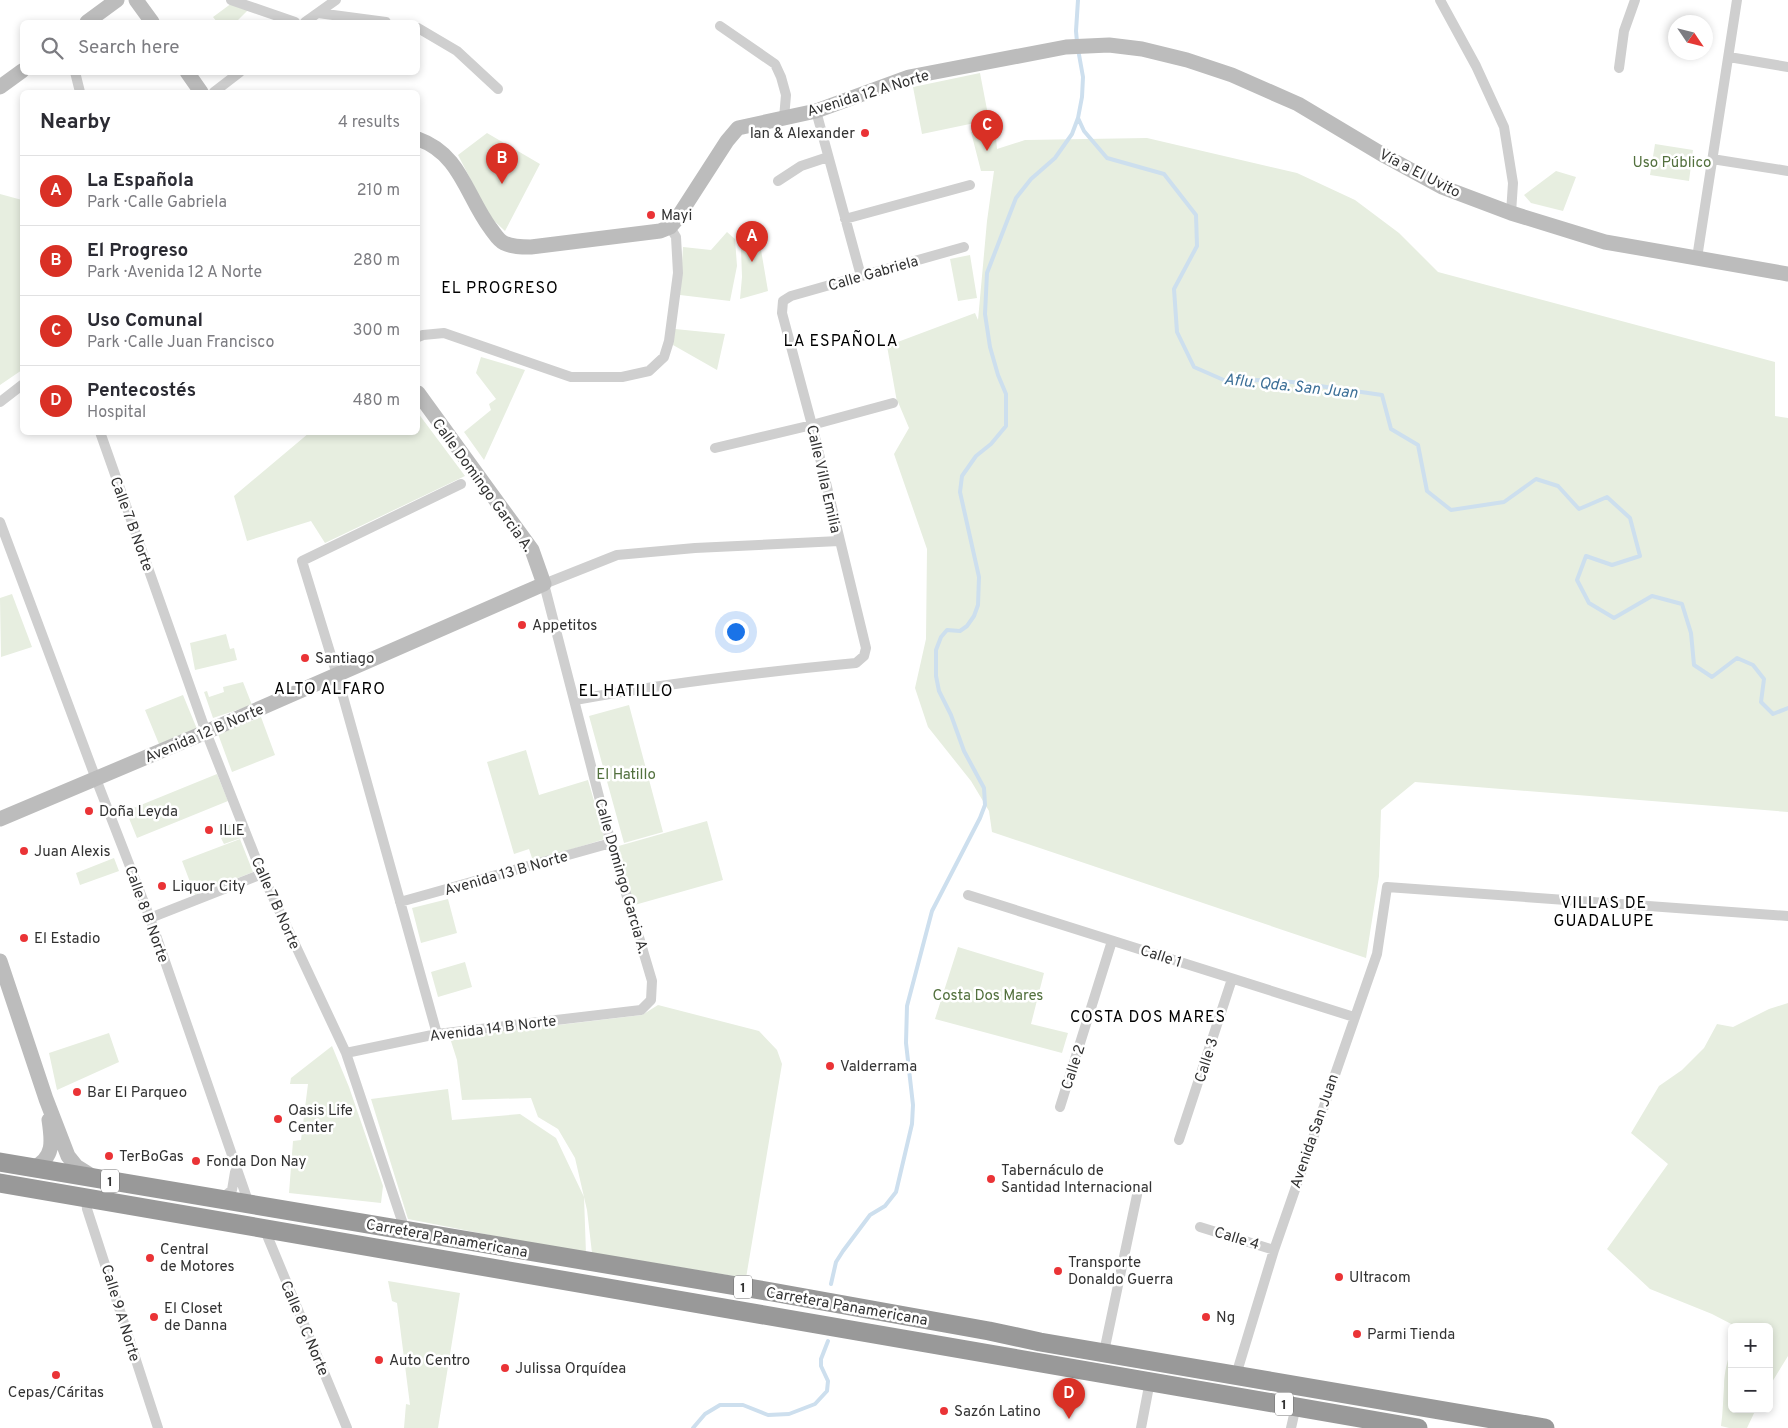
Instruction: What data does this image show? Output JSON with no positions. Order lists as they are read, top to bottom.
{
  "streets": {
    "highway": ["1", "Carretera Panamericana"],
    "street": [
      "Avenida 12 A Norte",
      "Vía a El Uvito",
      "Calle Gabriela",
      "Calle Villa Emilia",
      "Calle Domingo Garcia A.",
      "Calle 7 B Norte",
      "Avenida 12 B Norte",
      "Avenida 13 B Norte",
      "Calle 8 B Norte",
      "Calle 1",
      "Avenida 14 B Norte",
      "Calle 3",
      "Calle 2",
      "Avenida San Juan",
      "Calle 4",
      "Calle 9 A Norte",
      "Calle 8 C Norte"
    ]
  },
  "crossings": [
    ["Avenida 12 A Norte", "Vía a El Uvito"],
    ["Calle Gabriela", "Calle Villa Emilia"],
    ["Calle Villa Emilia", "Calle Domingo Garcia A."],
    ["Calle Domingo Garcia A.", "Avenida 12 B Norte"],
    ["Calle Domingo Garcia A.", "Avenida 13 B Norte"],
    ["Calle Domingo Garcia A.", "Avenida 14 B Norte"],
    ["Calle 7 B Norte", "Avenida 12 B Norte"],
    ["Calle 7 B Norte", "Avenida 14 B Norte"],
    ["Calle 7 B Norte", "Carretera Panamericana"],
    ["Avenida 12 B Norte", "Calle 8 B Norte"],
    ["Calle 8 B Norte", "Carretera Panamericana"],
    ["Calle 1", "Calle 3"],
    ["Calle 1", "Calle 2"],
    ["Calle 1", "Avenida San Juan"],
    ["Avenida San Juan", "Carretera Panamericana"],
    ["Avenida San Juan", "Calle 4"],
    ["Carretera Panamericana", "Calle 9 A Norte"],
    ["Carretera Panamericana", "Calle 8 C Norte"]
  ],
  "districts": [
    "EL PROGRESO",
    "LA ESPAÑOLA",
    "ALTO ALFARO",
    "EL HATILLO",
    "VILLAS DE GUADALUPE",
    "COSTA DOS MARES"
  ],
  "water": ["Aflu. Qda. San Juan"],
  "parks": ["Uso Público", "El Hatillo", "Costa Dos Mares"],
  "places": [
    "Ian & Alexander",
    "Mayi",
    "Appetitos",
    "Santiago",
    "Doña Leyda",
    "ILIE",
    "Juan Alexis",
    "Liquor City",
    "El Estadio",
    "Valderrama",
    "Bar El Parqueo",
    "Oasis Life Center",
    "TerBoGas",
    "Fonda Don Nay",
    "Tabernáculo de Santidad Internacional",
    "Central de Motores",
    "Transporte Donaldo Guerra",
    "Ultracom",
    "El Closet de Danna",
    "Ng",
    "Parmi Tienda",
    "Auto Centro",
    "Julissa Orquídea",
    "Cepas/Cáritas",
    "Sazón Latino"
  ],
  "north": "bottom right",
  "page": {
    "search": "Search here",
    "heading": ["Nearby", "4 results"],
    "pins": [
      "C",
      "B",
      "A",
      "D"
    ],
    "list": [
      {
        "mark": "A",
        "name": "La Española",
        "note": "Park · Calle Gabriela",
        "value": "210 m"
      },
      {
        "mark": "B",
        "name": "El Progreso",
        "note": "Park · Avenida 12 A Norte",
        "value": "280 m"
      },
      {
        "mark": "C",
        "name": "Uso Comunal",
        "note": "Park · Calle Juan Francisco",
        "value": "300 m"
      },
      {
        "mark": "D",
        "name": "Pentecostés",
        "note": "Hospital",
        "value": "480 m"
      }
    ],
    "map_buttons": ["+", "−"]
  }
}
